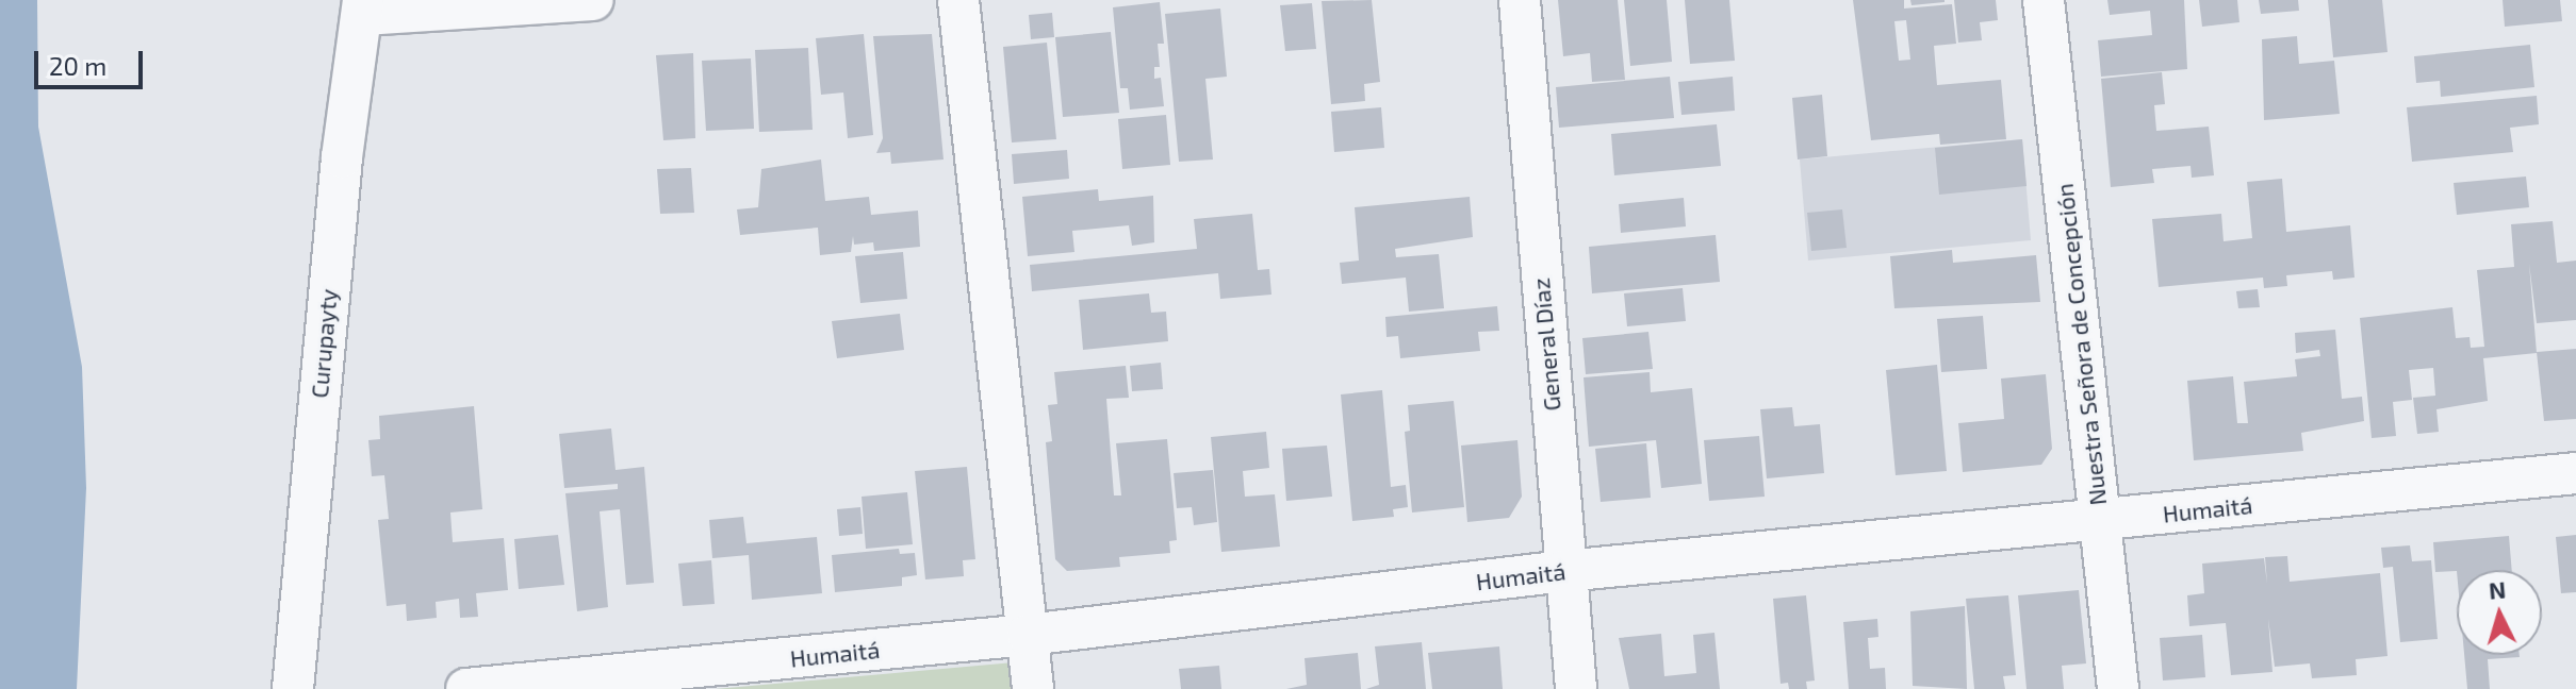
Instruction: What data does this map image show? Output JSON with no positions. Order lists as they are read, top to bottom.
{
  "streets": {
    "street": [
      "Curupayty",
      "General Díaz",
      "Nuestra Señora de Concepción",
      "Humaitá"
    ]
  },
  "crossings": [
    ["General Díaz", "Humaitá"],
    ["Nuestra Señora de Concepción", "Humaitá"]
  ],
  "scale_bar": "20 m",
  "north": "top"
}
